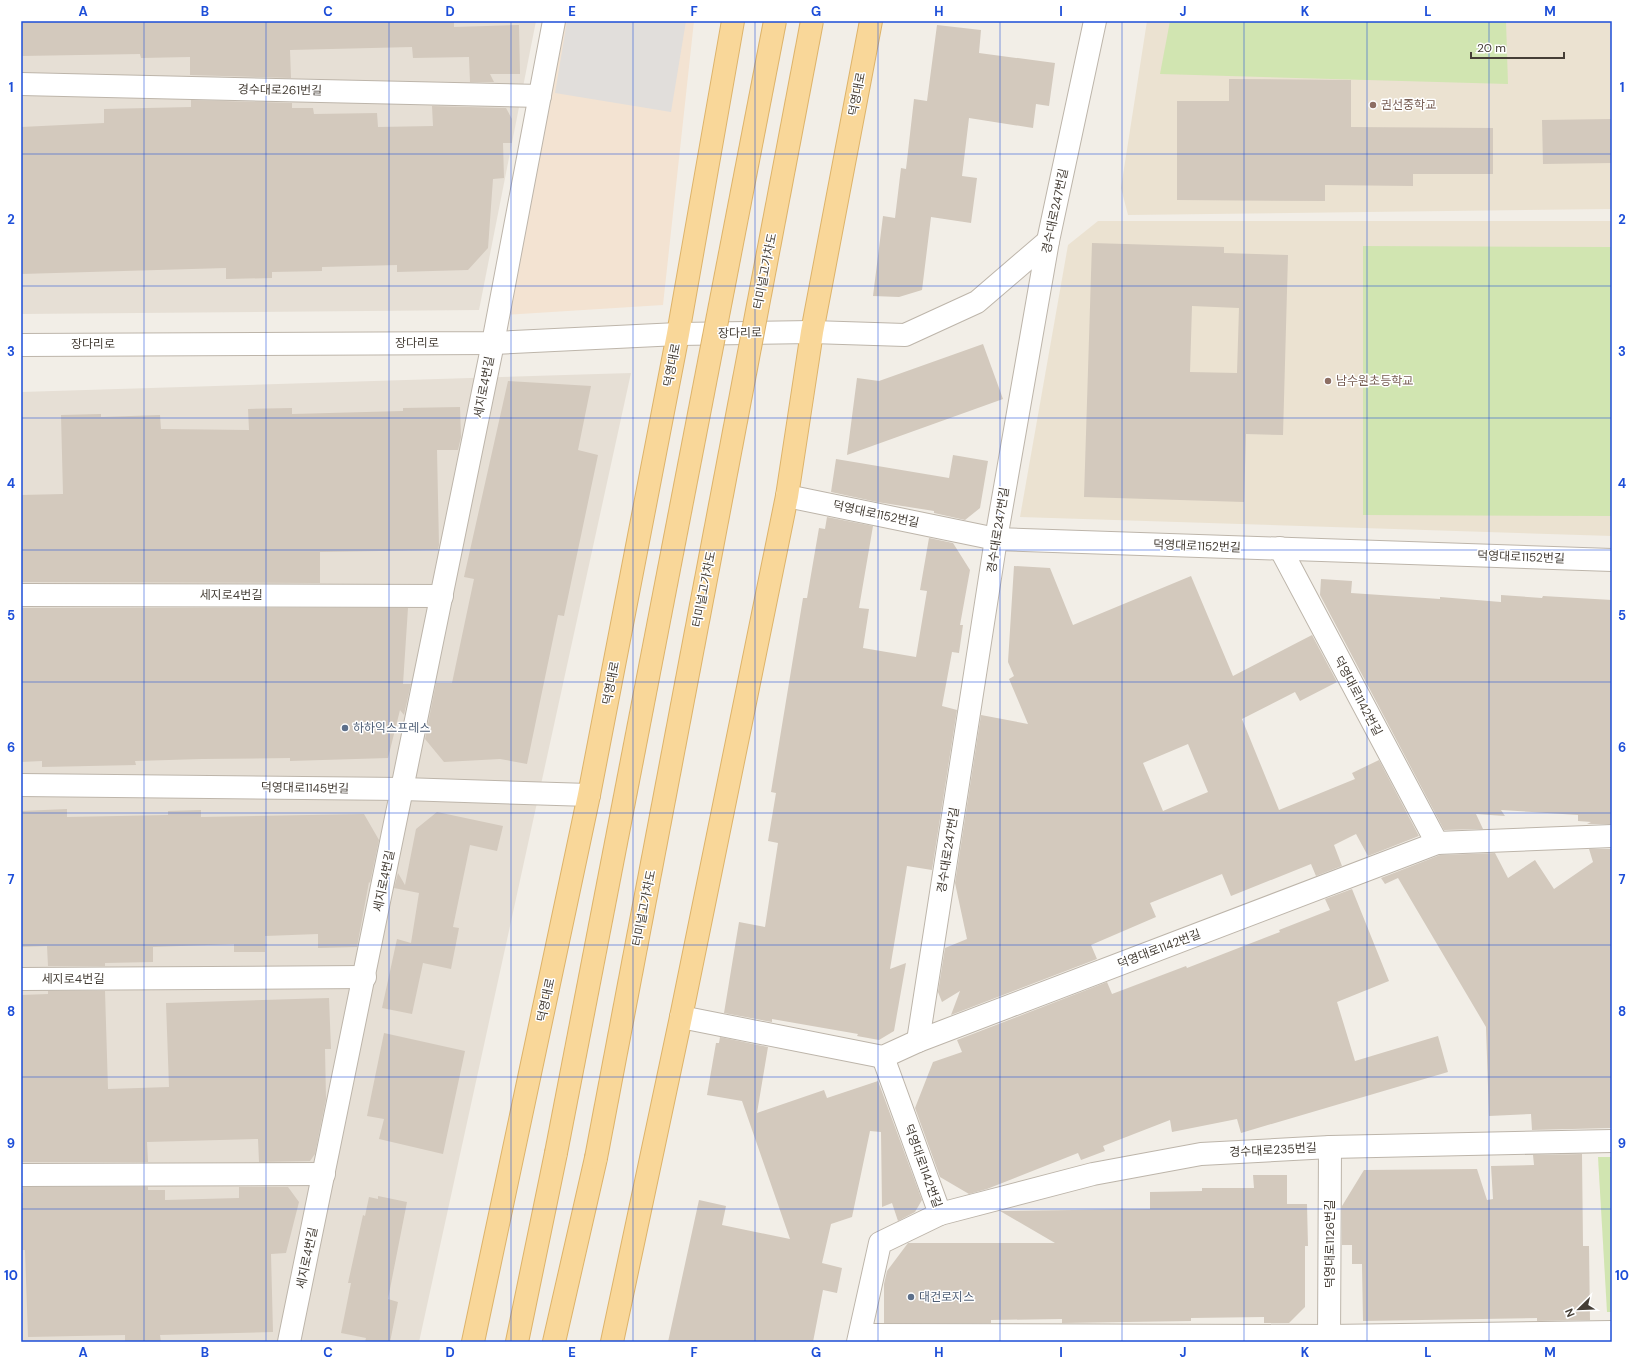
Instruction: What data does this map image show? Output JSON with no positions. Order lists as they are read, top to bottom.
{
  "streets": {
    "main road": ["덕영대로", "터미널고가차도"],
    "street": [
      "경수대로261번길",
      "경수대로247번길",
      "장다리로",
      "세지로4번길",
      "덕영대로1152번길",
      "덕영대로1142번길",
      "덕영대로1145번길",
      "경수대로235번길",
      "덕영대로1126번길"
    ]
  },
  "crossings": [
    ["덕영대로", "장다리로"],
    ["덕영대로", "덕영대로1152번길"],
    ["덕영대로", "덕영대로1145번길"],
    ["경수대로247번길", "덕영대로1152번길"],
    ["경수대로247번길", "덕영대로1142번길"],
    ["장다리로", "세지로4번길"],
    ["세지로4번길", "덕영대로1145번길"],
    ["덕영대로1152번길", "덕영대로1142번길"],
    ["덕영대로1142번길", "경수대로235번길"],
    ["경수대로235번길", "덕영대로1126번길"]
  ],
  "places": [
    "권선중학교",
    "남수원초등학교",
    "하하익스프레스",
    "대건로지스"
  ],
  "scale_bar": "20 m",
  "north": "bottom left",
  "grid": {
    "columns": [
      "A",
      "B",
      "C",
      "D",
      "E",
      "F",
      "G",
      "H",
      "I",
      "J",
      "K",
      "L",
      "M"
    ],
    "rows": [
      "1",
      "2",
      "3",
      "4",
      "5",
      "6",
      "7",
      "8",
      "9",
      "10"
    ]
  }
}
